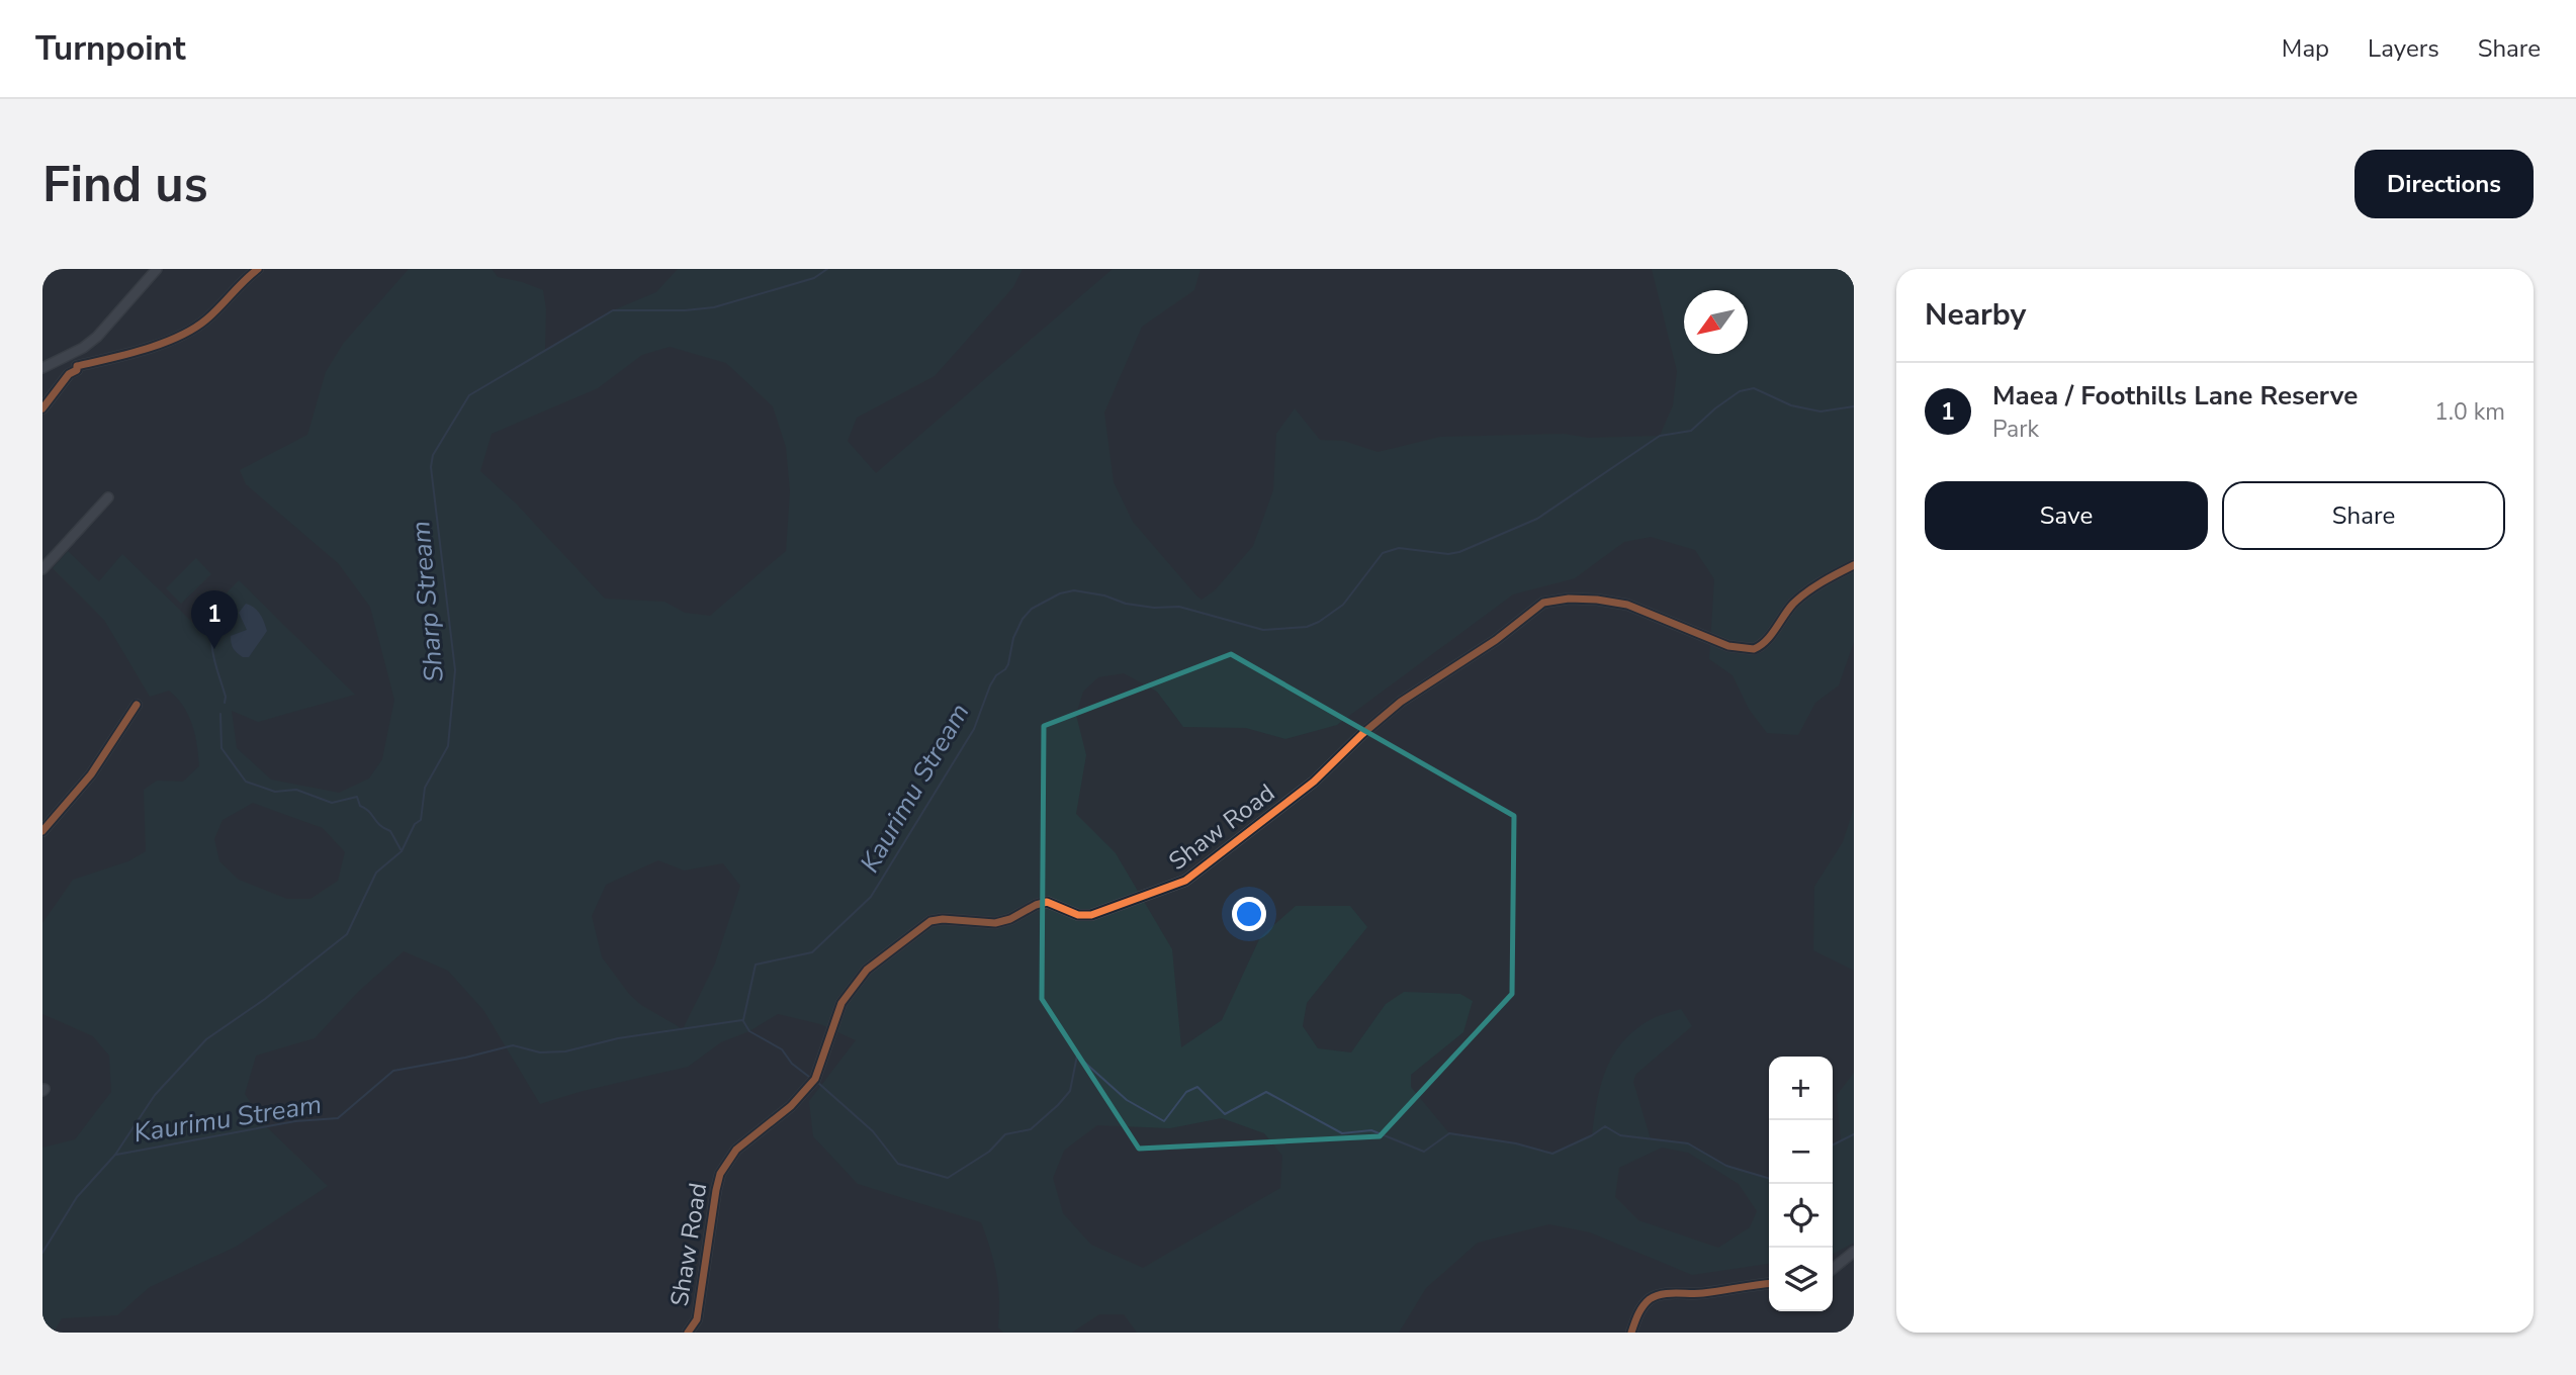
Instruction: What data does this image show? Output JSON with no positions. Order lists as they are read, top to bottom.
{
  "streets": {
    "street": ["Shaw Road"]
  },
  "water": ["Sharp Stream", "Kaurimu Stream"],
  "north": "bottom left",
  "page": {
    "header": "Turnpoint",
    "nav": ["Map", "Layers", "Share"],
    "buttons": [
      "Directions",
      ["Save", "Share"]
    ],
    "title": "Find us",
    "heading": "Nearby",
    "list": [
      {
        "mark": "1",
        "name": "Maea / Foothills Lane Reserve",
        "note": "Park",
        "value": "1.0 km"
      }
    ],
    "pins": "1",
    "map_buttons": ["+", "−"]
  }
}
